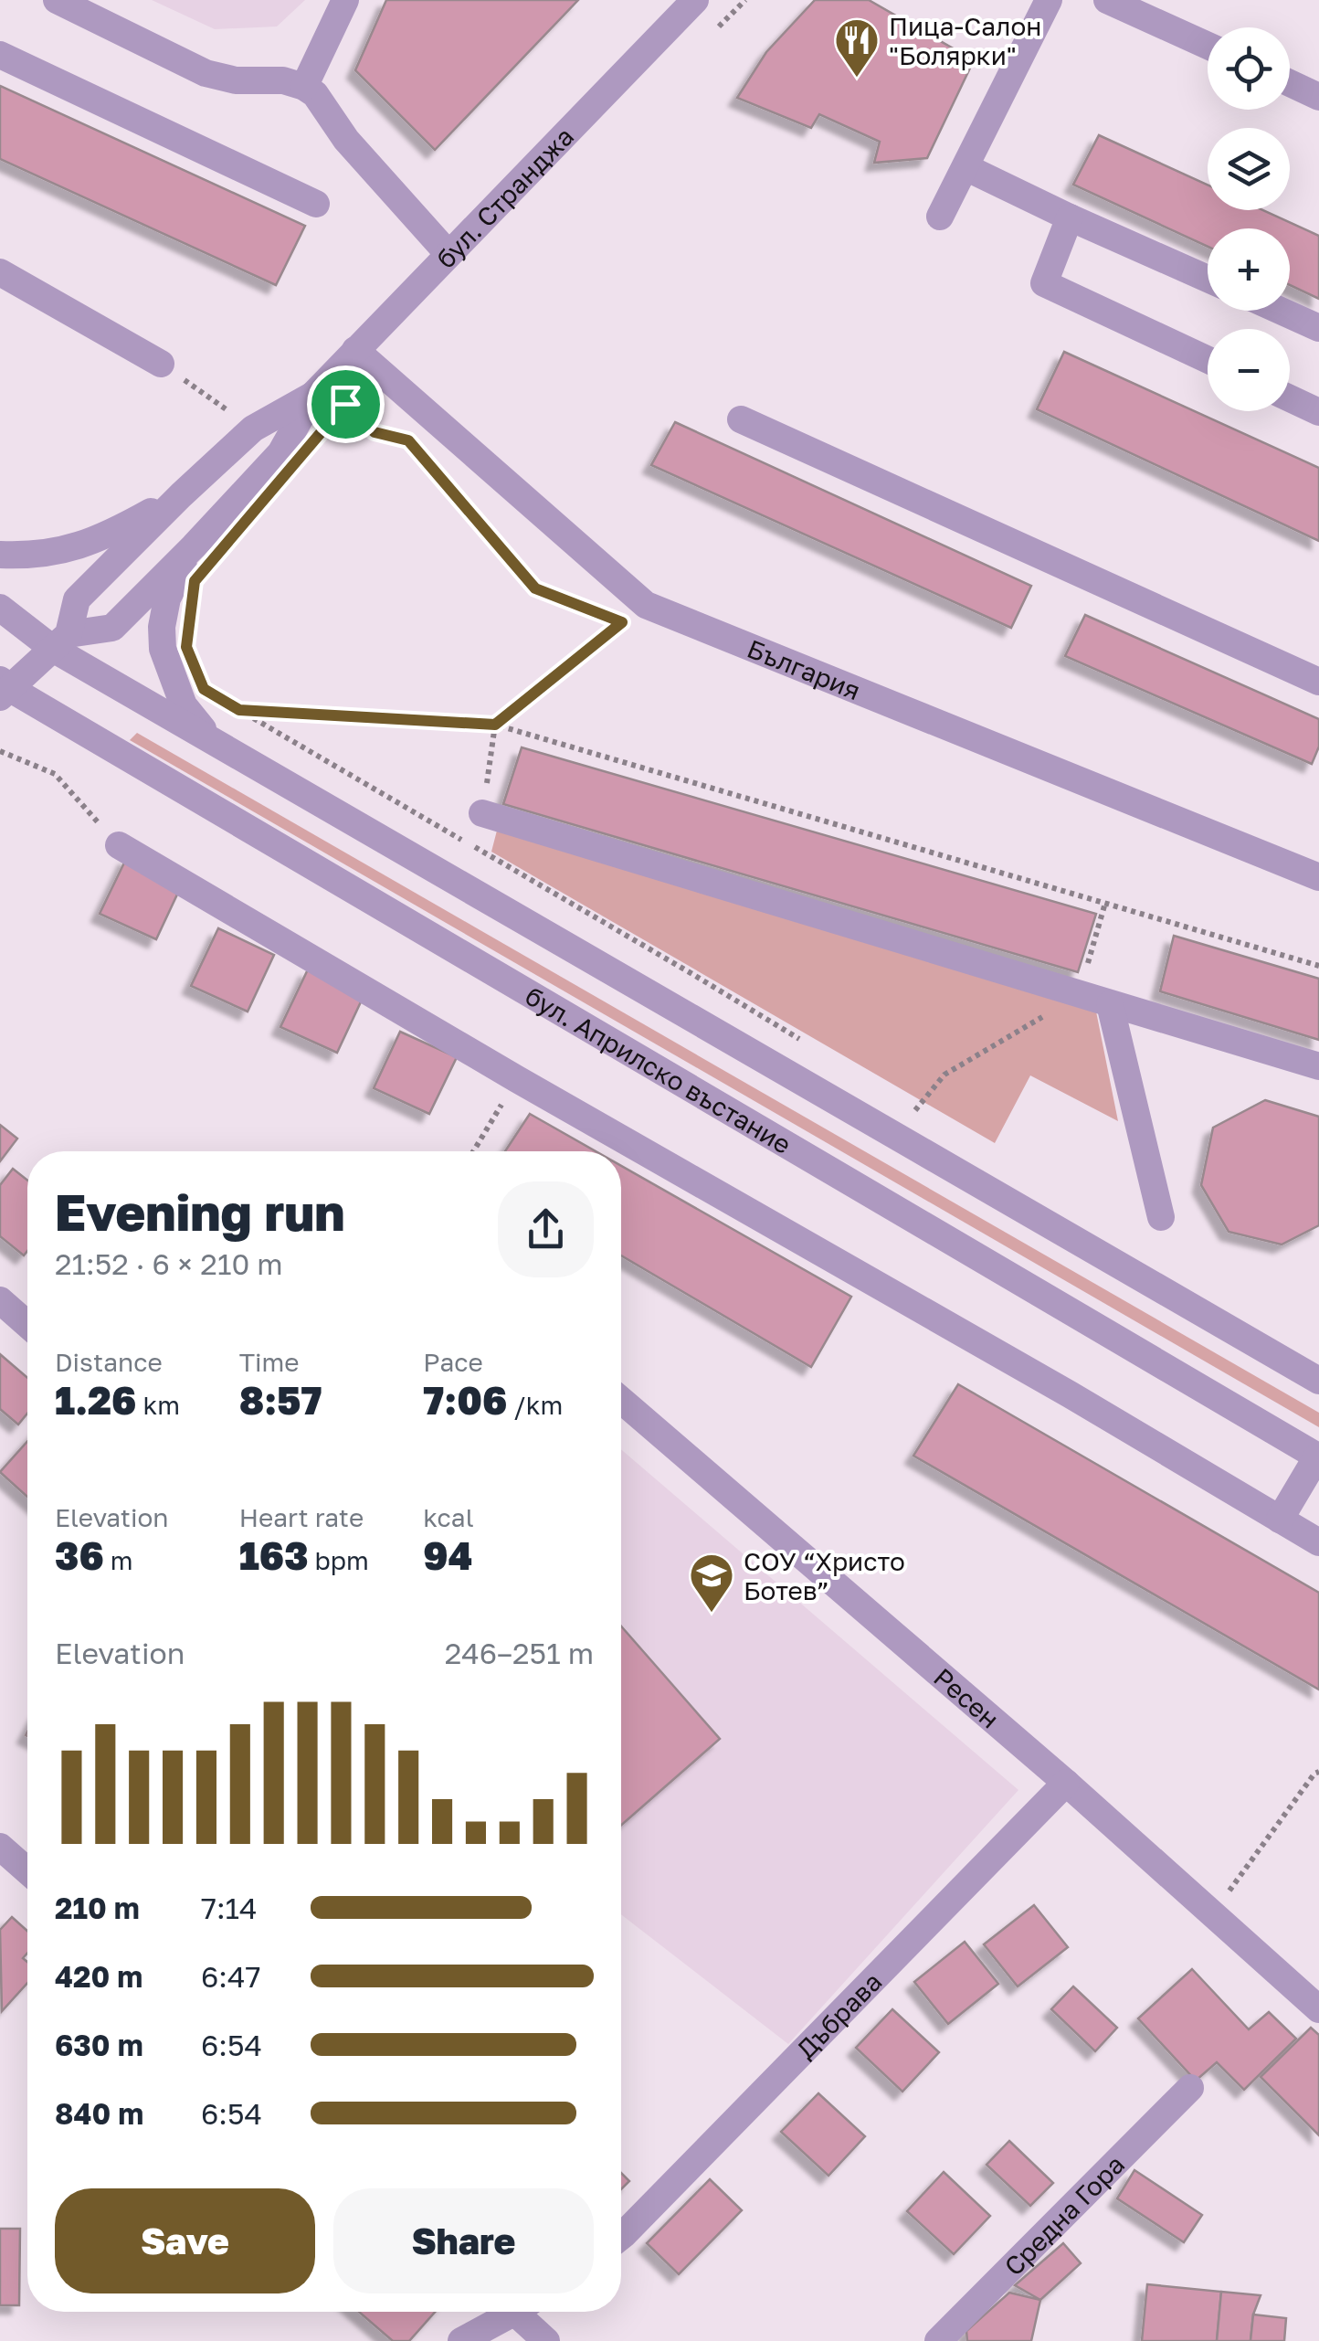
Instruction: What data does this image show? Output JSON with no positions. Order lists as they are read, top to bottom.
{
  "streets": {
    "street": [
      "бул. Странджа",
      "България",
      "бул. Априлско въстание",
      "Ресен",
      "Дъбрава",
      "Средна Гора"
    ]
  },
  "crossings": [
    ["бул. Странджа", "България"],
    ["бул. Странджа", "бул. Априлско въстание"],
    ["Ресен", "Дъбрава"]
  ],
  "places": {
    "restaurant": ["Пица-Салон \"Болярки\""],
    "school or university": ["СОУ “Христо Ботев”"]
  },
  "page": {
    "map_buttons": ["+", "−"],
    "heading": ["Evening run", "21:52 · 6 × 210 m"],
    "stats": [
      ["Distance", "1.26 km"],
      ["Time", "8:57"],
      ["Pace", "7:06 /km"],
      ["Elevation", "36 m"],
      ["Heart rate", "163 bpm"],
      ["kcal", "94"]
    ],
    "chart": ["Elevation", "246–251 m"],
    "list": [
      {
        "name": "210 m",
        "note": "7:14"
      },
      {
        "name": "420 m",
        "note": "6:47"
      },
      {
        "name": "630 m",
        "note": "6:54"
      },
      {
        "name": "840 m",
        "note": "6:54"
      }
    ],
    "buttons": ["Save", "Share"]
  }
}
